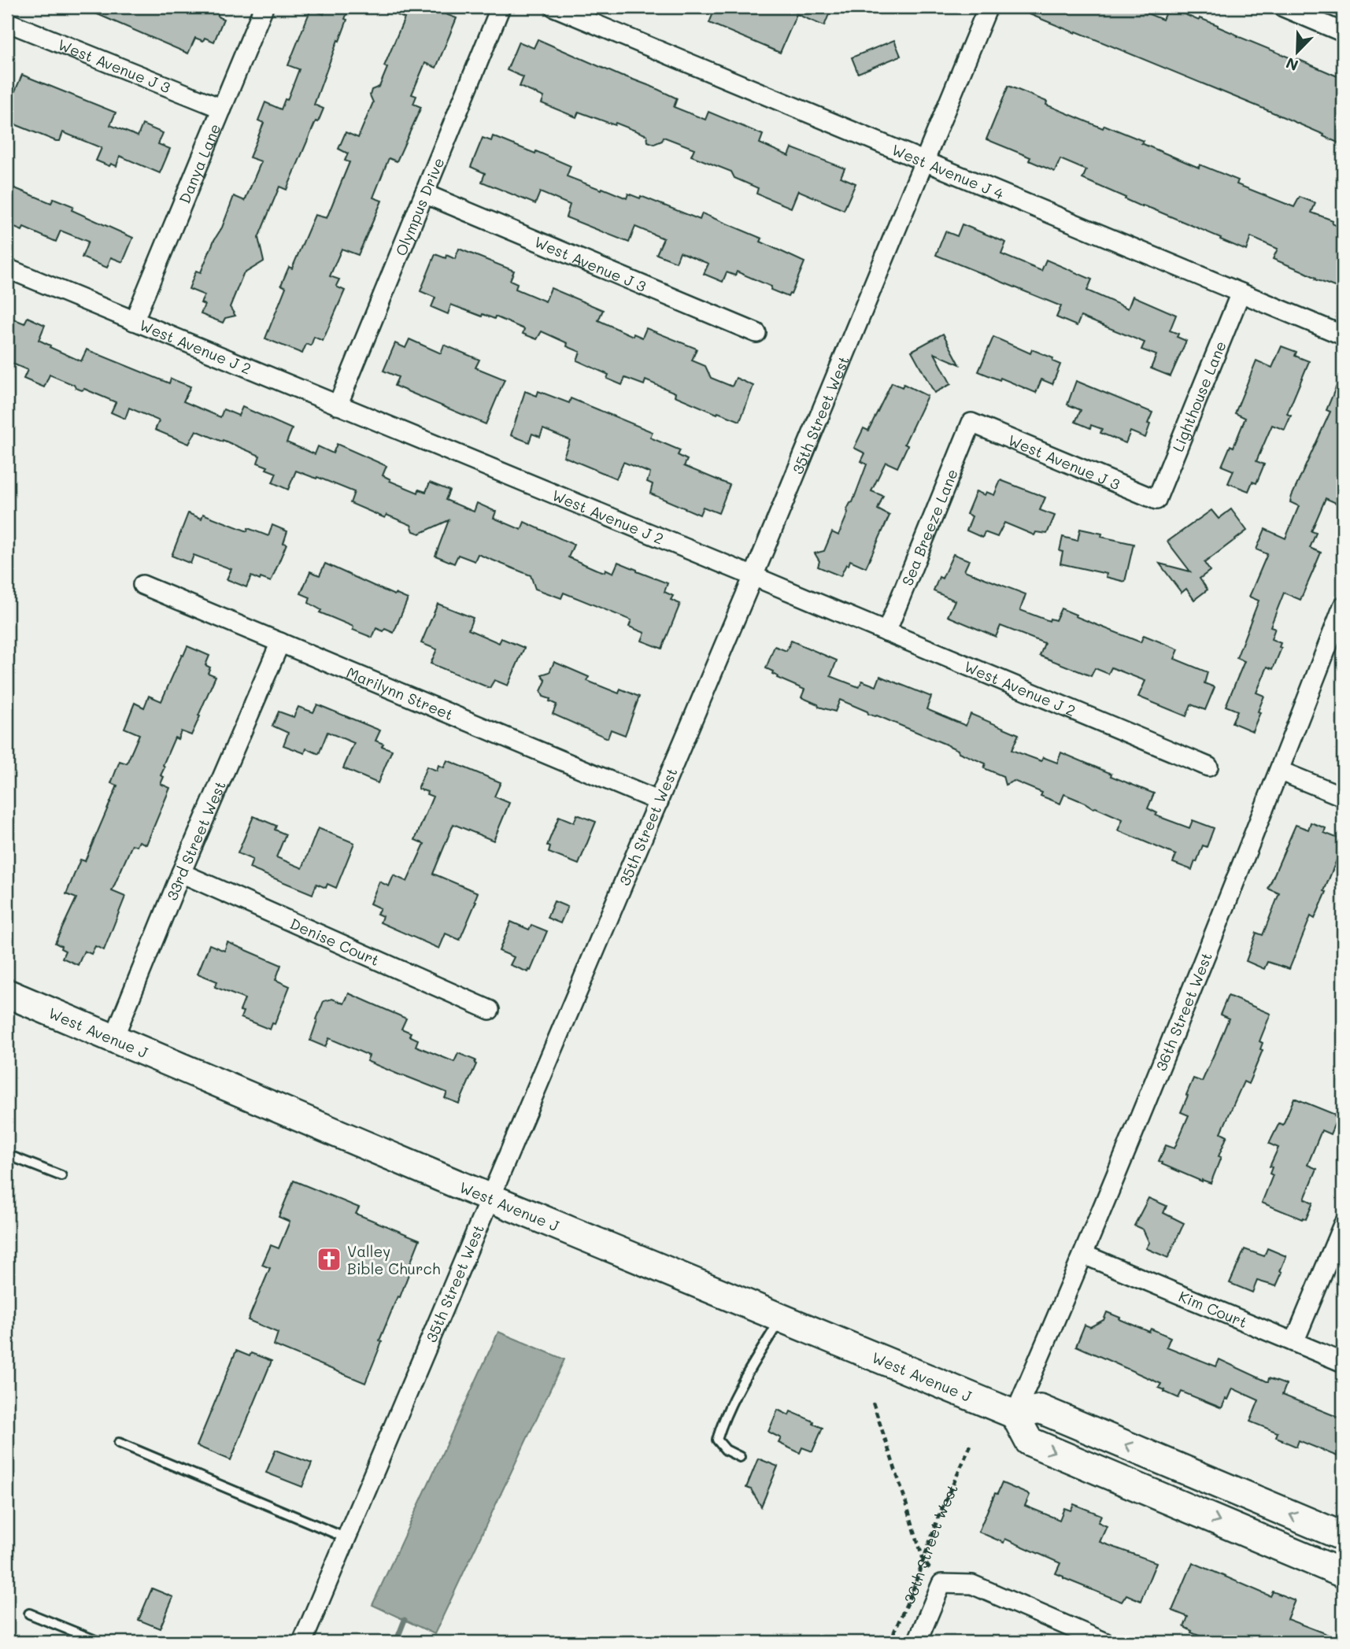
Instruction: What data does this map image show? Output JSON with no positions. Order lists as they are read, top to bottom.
{
  "streets": {
    "main road": ["West Avenue J"],
    "street": [
      "West Avenue J 3",
      "Danya Lane",
      "West Avenue J 4",
      "Olympus Drive",
      "West Avenue J 2",
      "Lighthouse Lane",
      "35th Street West",
      "Sea Breeze Lane",
      "Marilynn Street",
      "33rd Street West",
      "Denise Court",
      "36th Street West",
      "Kim Court"
    ]
  },
  "crossings": [
    ["West Avenue J 3", "Danya Lane"],
    ["West Avenue J 3", "Olympus Drive"],
    ["West Avenue J 3", "Lighthouse Lane"],
    ["West Avenue J 3", "Sea Breeze Lane"],
    ["Danya Lane", "West Avenue J 2"],
    ["West Avenue J 4", "Lighthouse Lane"],
    ["West Avenue J 4", "35th Street West"],
    ["Olympus Drive", "West Avenue J 2"],
    ["West Avenue J 2", "35th Street West"],
    ["West Avenue J 2", "Sea Breeze Lane"],
    ["35th Street West", "Marilynn Street"],
    ["35th Street West", "West Avenue J"],
    ["Marilynn Street", "33rd Street West"],
    ["33rd Street West", "Denise Court"],
    ["33rd Street West", "West Avenue J"],
    ["36th Street West", "West Avenue J"],
    ["36th Street West", "Kim Court"]
  ],
  "places": {
    "church": ["Valley Bible Church"]
  },
  "north": "bottom left"
}
